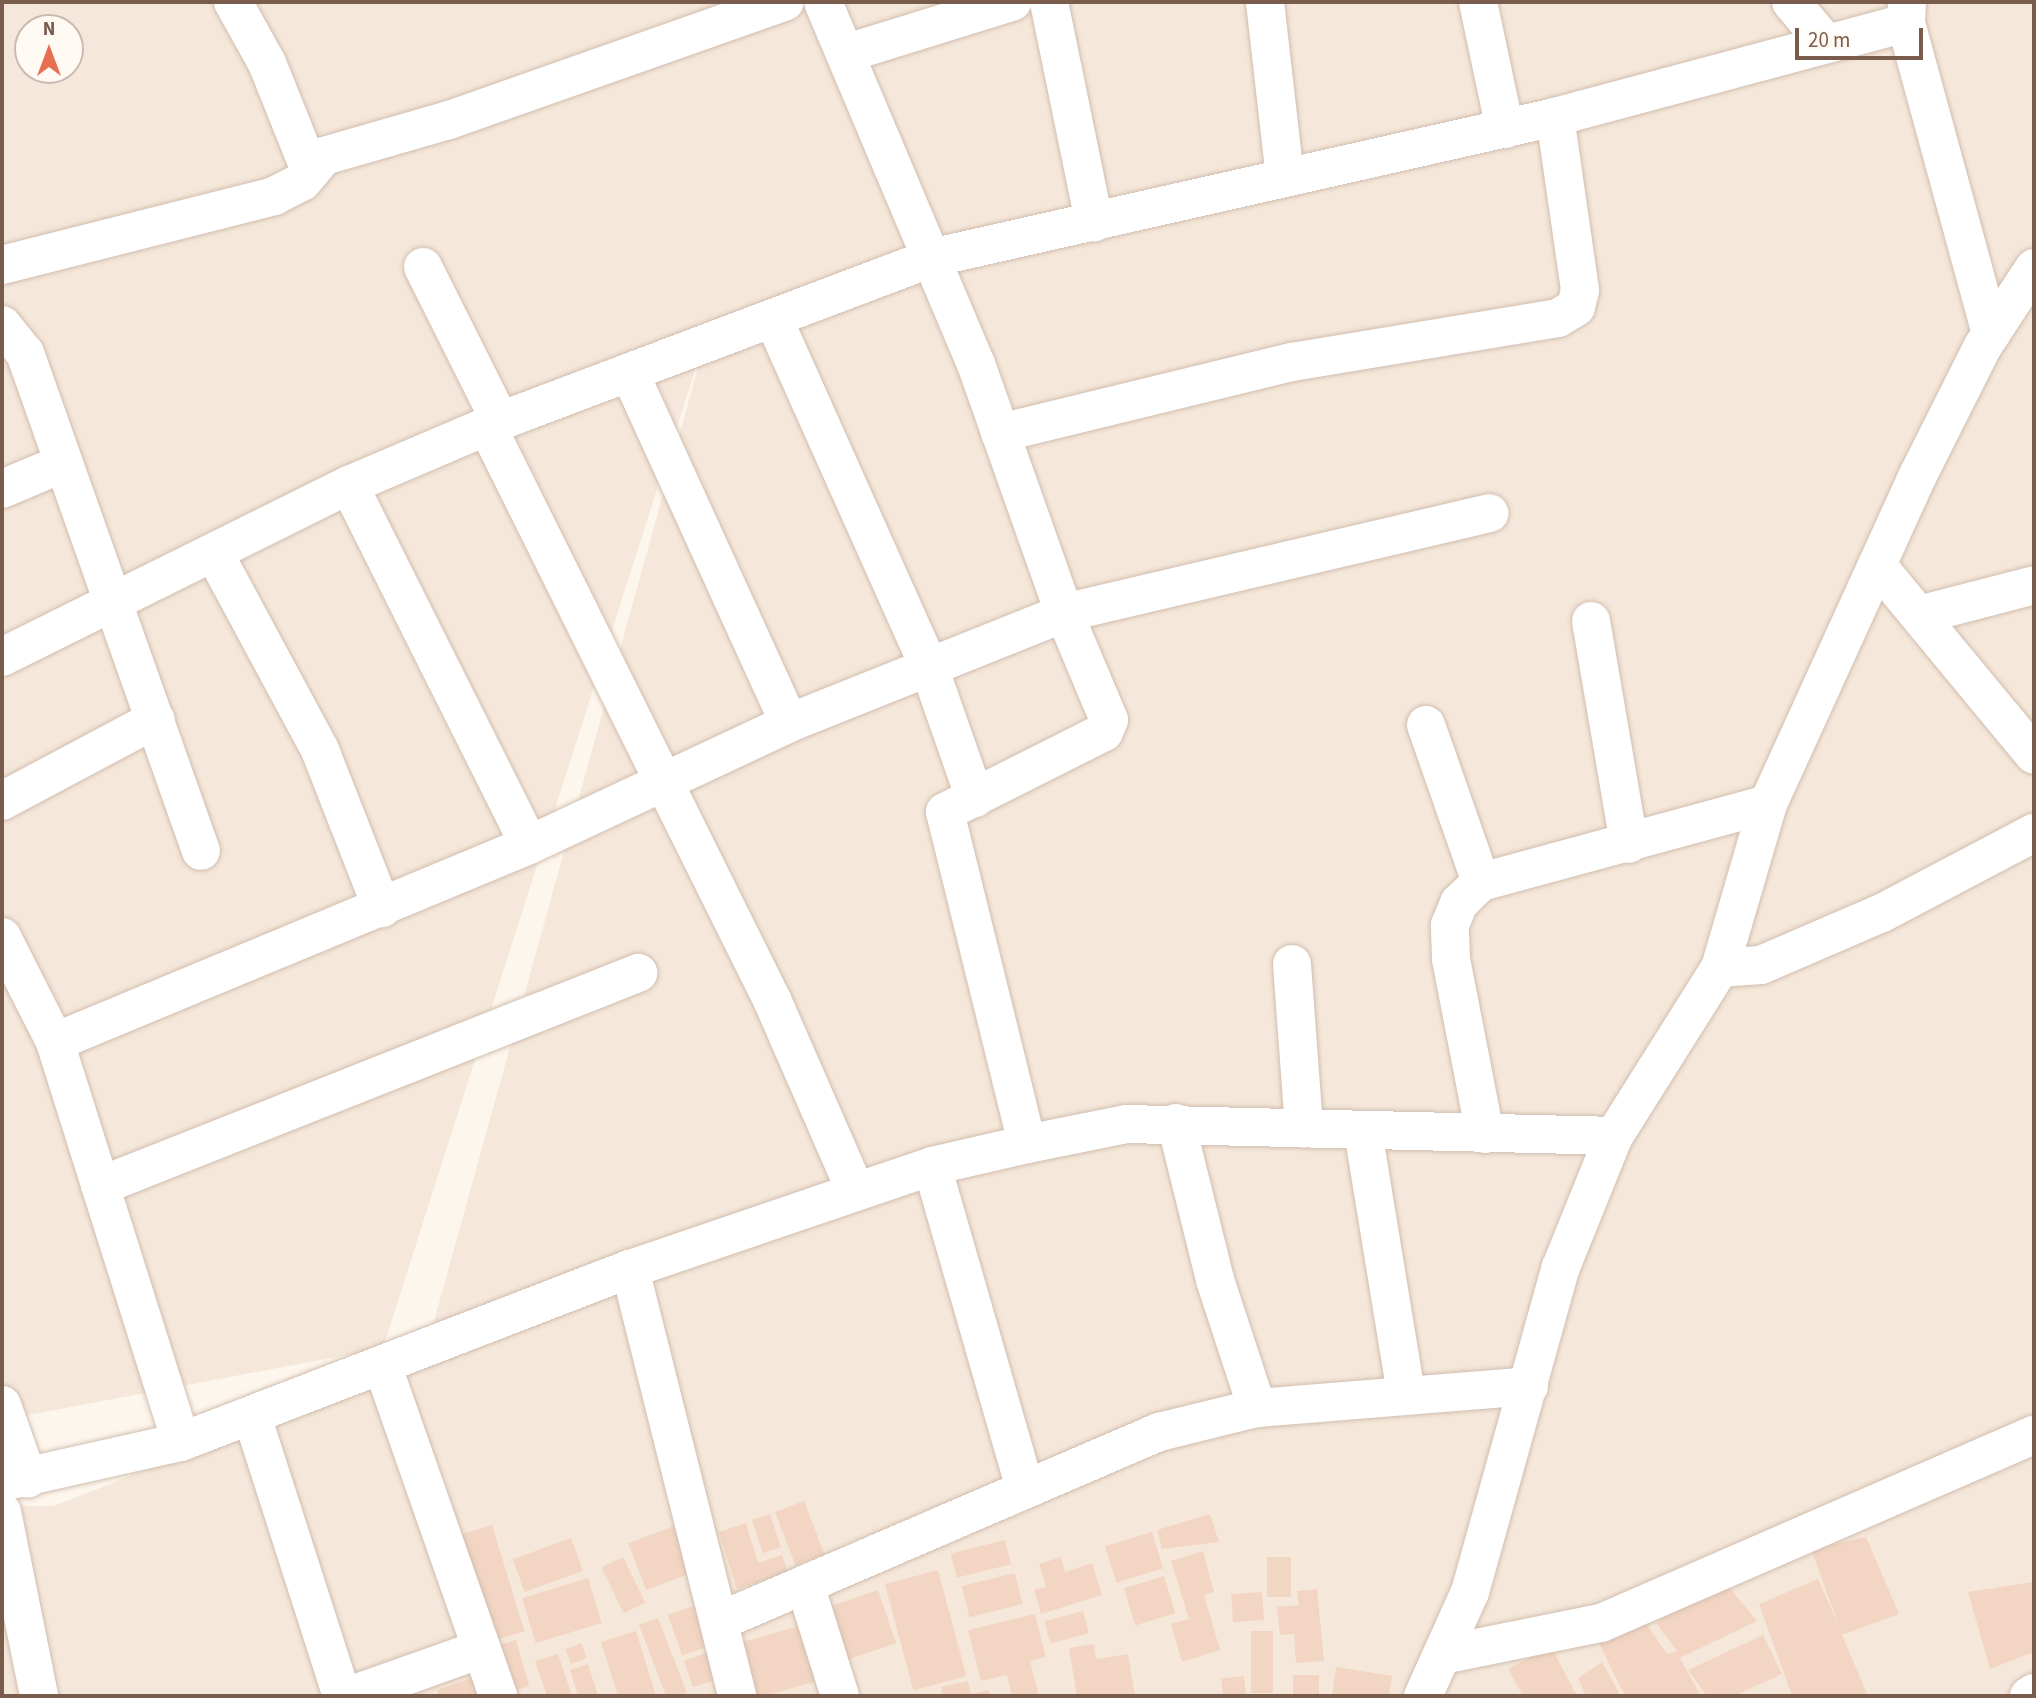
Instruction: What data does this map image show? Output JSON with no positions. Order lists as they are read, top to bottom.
{
  "scale_bar": "20 m",
  "north": "top"
}
